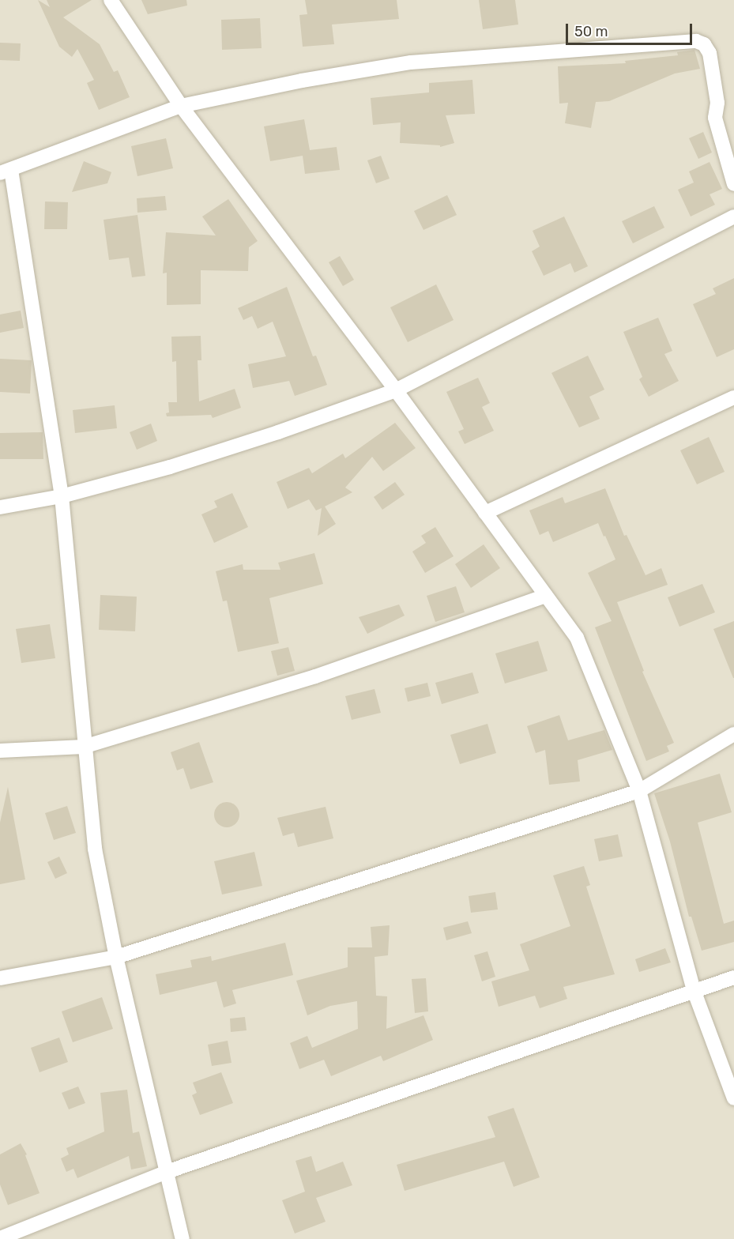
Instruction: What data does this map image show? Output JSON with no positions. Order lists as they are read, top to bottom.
{
  "scale_bar": "50 m"
}
